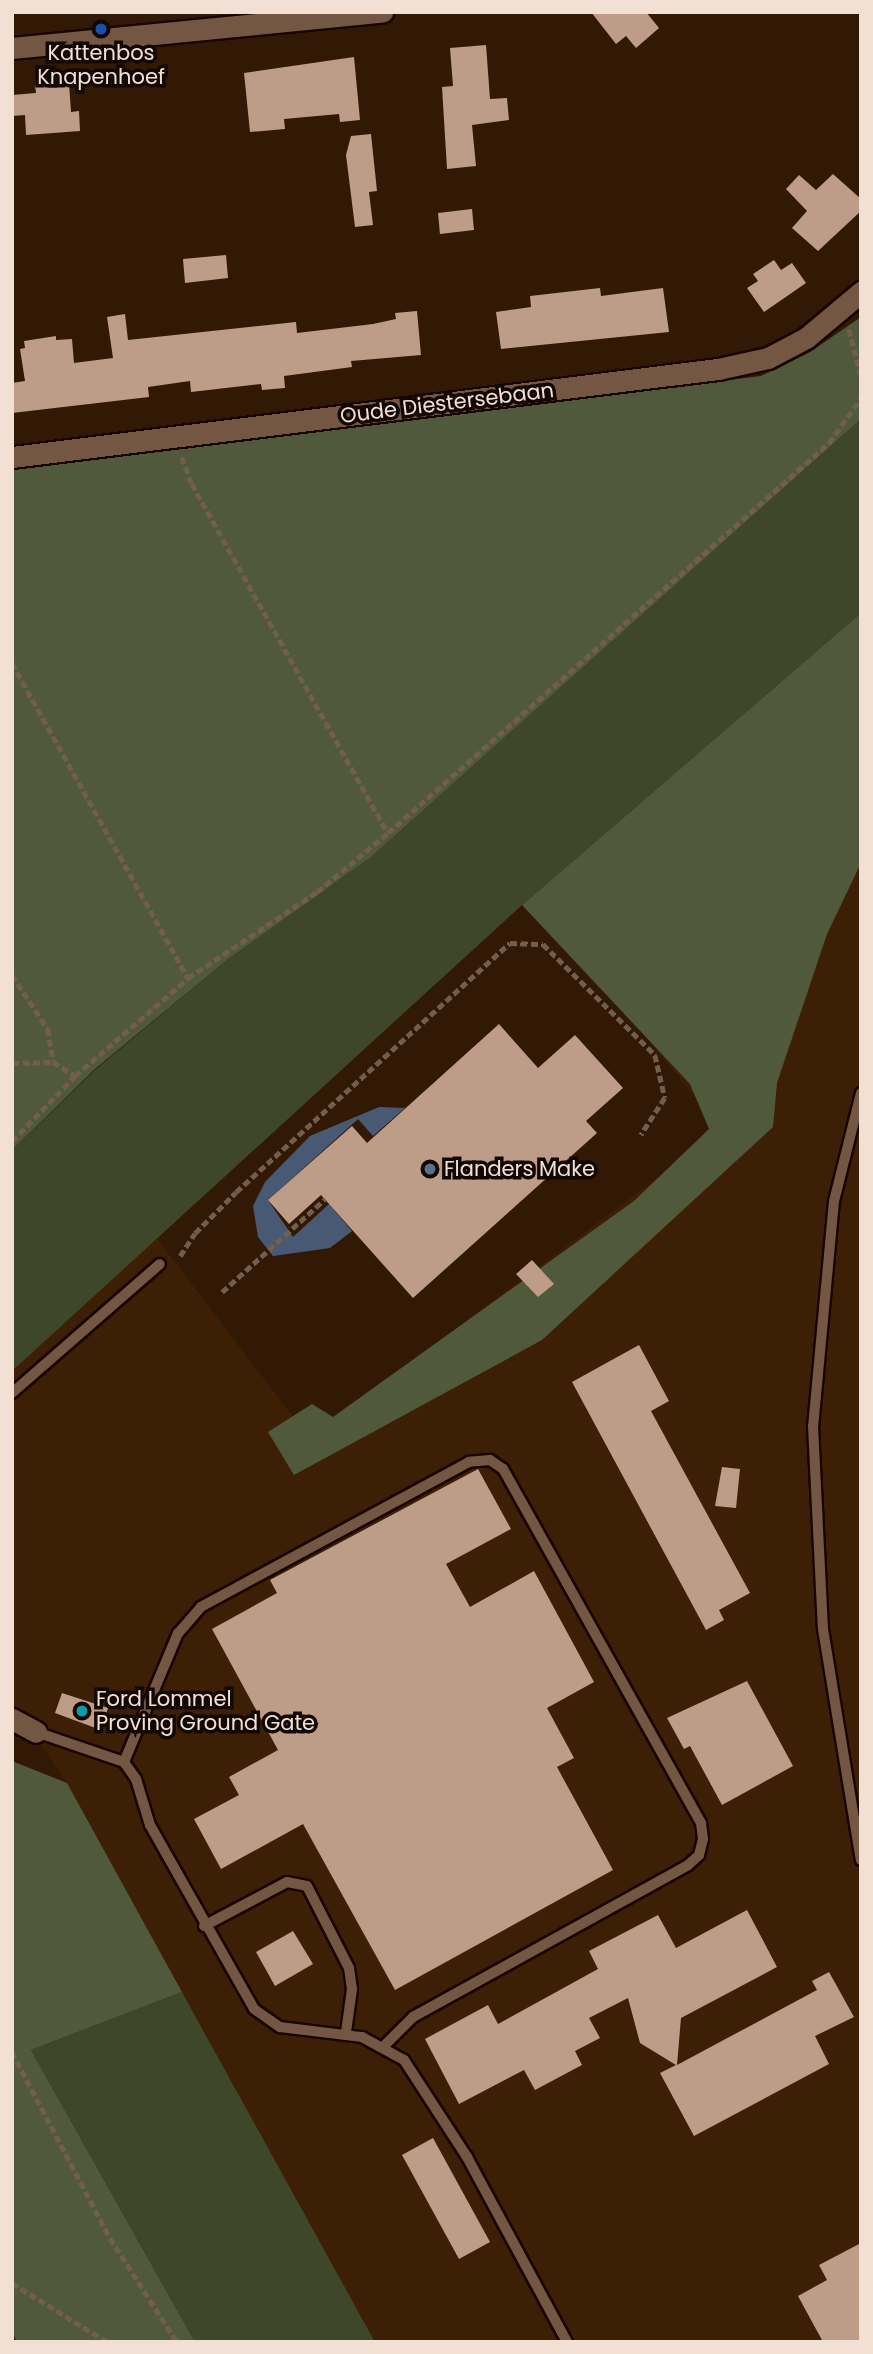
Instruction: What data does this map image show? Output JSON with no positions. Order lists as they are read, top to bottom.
{
  "streets": {
    "street": ["Oude Diestersebaan"]
  },
  "places": ["Kattenbos Knapenhoef", "Flanders Make", "Ford Lommel Proving Ground Gate"]
}
